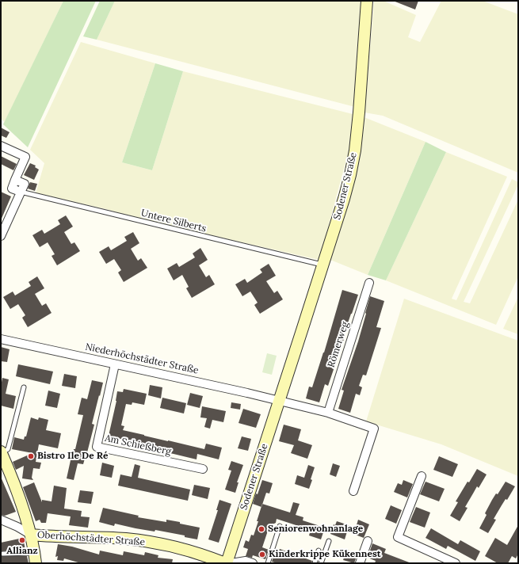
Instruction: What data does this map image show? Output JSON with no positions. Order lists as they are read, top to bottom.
{
  "streets": {
    "main road": ["Sodener Straße", "Oberhöchstädter Straße"],
    "street": ["Römerweg", "Niederhöchstädter Straße", "Am Schießberg"],
    "lane": ["Untere Silberts"]
  },
  "crossings": [
    ["Sodener Straße", "Untere Silberts"],
    ["Sodener Straße", "Niederhöchstädter Straße"],
    ["Sodener Straße", "Oberhöchstädter Straße"],
    ["Römerweg", "Niederhöchstädter Straße"],
    ["Niederhöchstädter Straße", "Am Schießberg"]
  ],
  "places": [
    "Bistro Ile De Ré",
    "Seniorenwohnanlage",
    "Allianz",
    "Kinderkrippe Kükennest"
  ]
}
